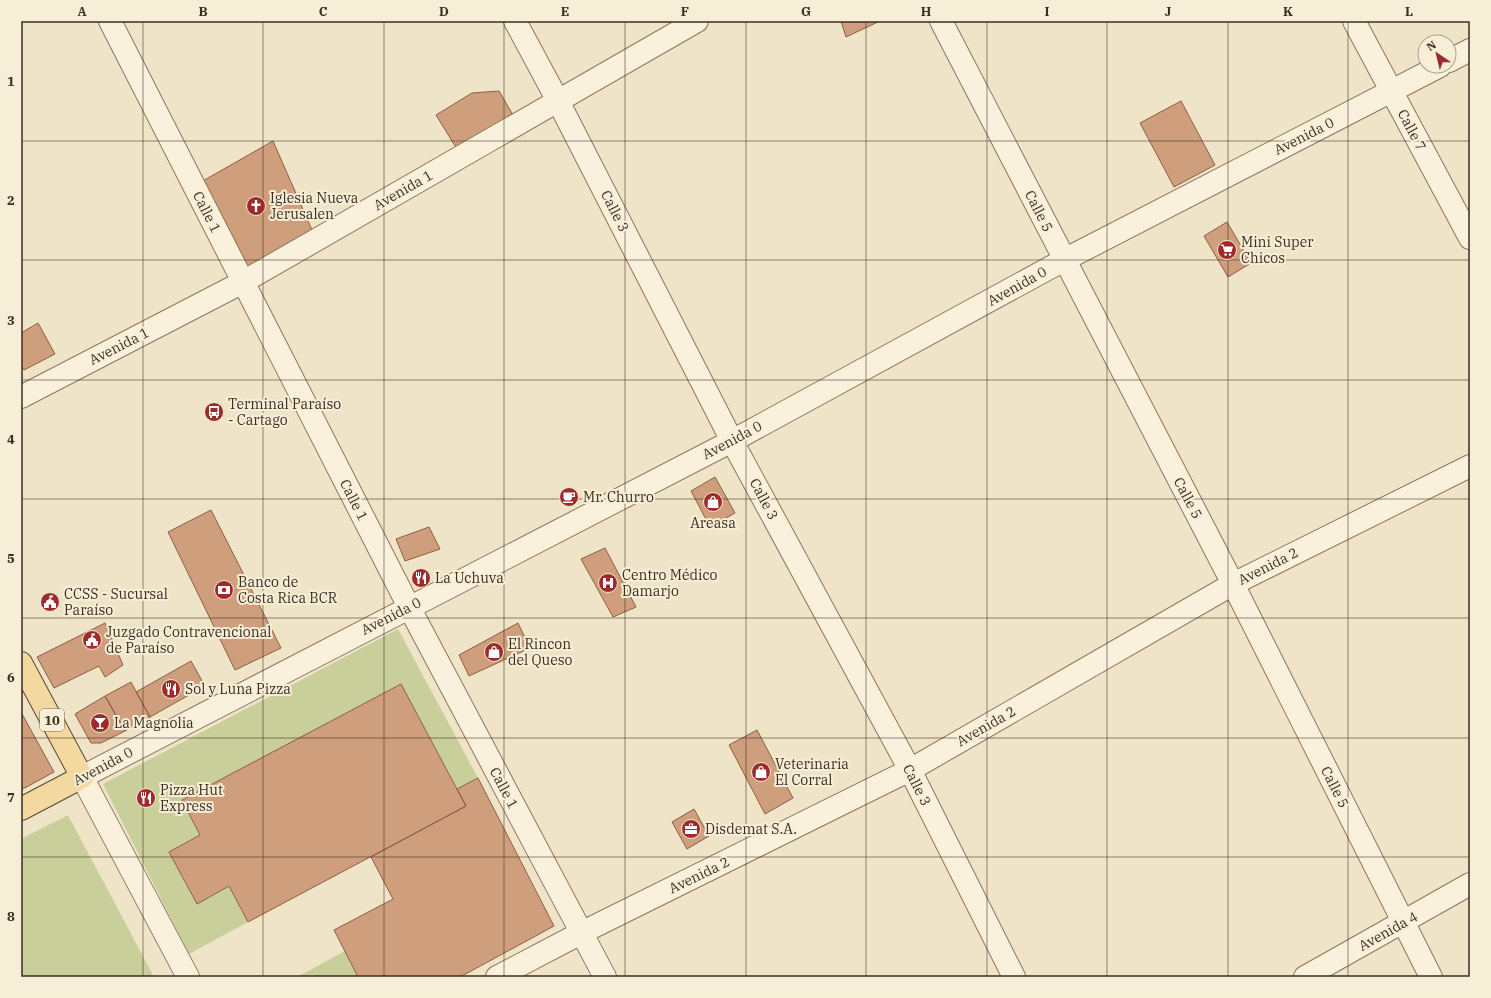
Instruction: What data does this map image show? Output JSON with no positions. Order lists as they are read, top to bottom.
{
  "streets": {
    "main road": ["Avenida 0", "10"],
    "street": [
      "Calle 7",
      "Avenida 1",
      "Calle 3",
      "Calle 5",
      "Calle 1",
      "Avenida 2",
      "Avenida 4"
    ]
  },
  "crossings": [
    ["Calle 7", "Avenida 0"],
    ["Avenida 0", "Calle 3"],
    ["Avenida 0", "Calle 5"],
    ["Avenida 0", "Calle 1"],
    ["Avenida 0", "10"],
    ["Avenida 1", "Calle 3"],
    ["Avenida 1", "Calle 1"],
    ["Calle 3", "Avenida 2"],
    ["Calle 5", "Avenida 2"],
    ["Calle 5", "Avenida 4"],
    ["Calle 1", "Avenida 2"]
  ],
  "places": {
    "church": ["Iglesia Nueva Jerusalen"],
    "supermarket": ["Mini Super Chicos"],
    "bus stop": ["Terminal Paraíso - Cartago"],
    "cafe": ["Mr. Churro"],
    "shop": ["Areasa", "El Rincon del Queso", "Veterinaria El Corral"],
    "restaurant": ["La Uchuva", "Sol y Luna Pizza", "Pizza Hut Express"],
    "hospital": ["Centro Médico Damarjo"],
    "bank": ["Banco de Costa Rica BCR"],
    "public building": ["CCSS - Sucursal Paraíso", "Juzgado Contravencional de Paraíso"],
    "bar": ["La Magnolia"],
    "office": ["Disdemat S.A."]
  },
  "north": "top left",
  "grid": {
    "columns": [
      "A",
      "B",
      "C",
      "D",
      "E",
      "F",
      "G",
      "H",
      "I",
      "J",
      "K",
      "L"
    ],
    "rows": [
      "1",
      "2",
      "3",
      "4",
      "5",
      "6",
      "7",
      "8"
    ]
  }
}
